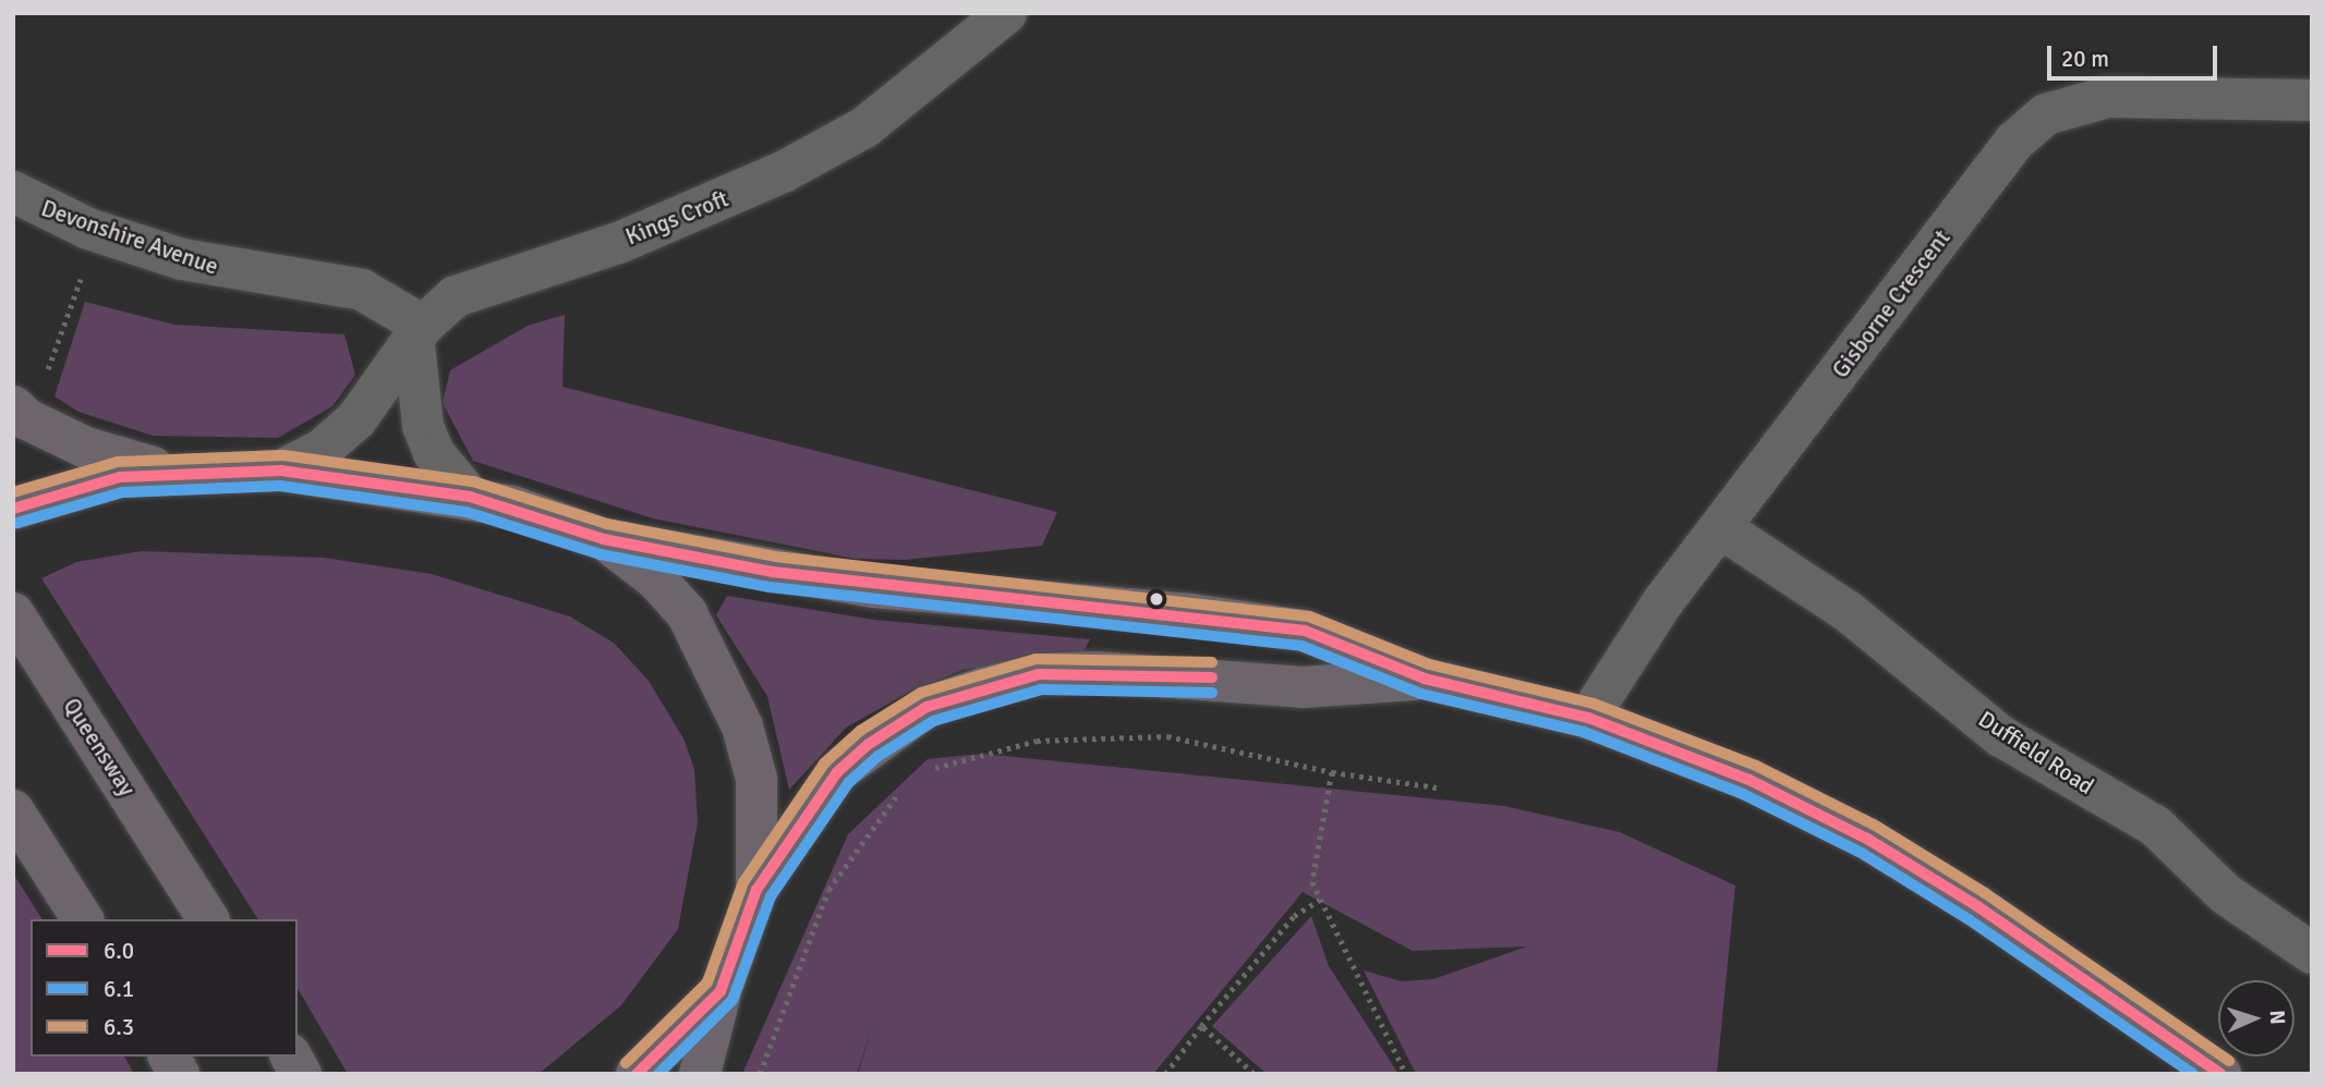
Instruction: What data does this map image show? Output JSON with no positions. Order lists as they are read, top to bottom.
{
  "streets": {
    "highway": ["Queensway"],
    "street": [
      "Kings Croft",
      "Devonshire Avenue",
      "Gisborne Crescent",
      "Duffield Road"
    ]
  },
  "crossings": [
    ["Kings Croft", "Devonshire Avenue"],
    ["Gisborne Crescent", "Duffield Road"]
  ],
  "lines": ["transit line 6.3", "transit line 6.0", "transit line 6.1"],
  "legend": ["6.0", "6.1", "6.3"],
  "scale_bar": "20 m",
  "north": "right"
}
